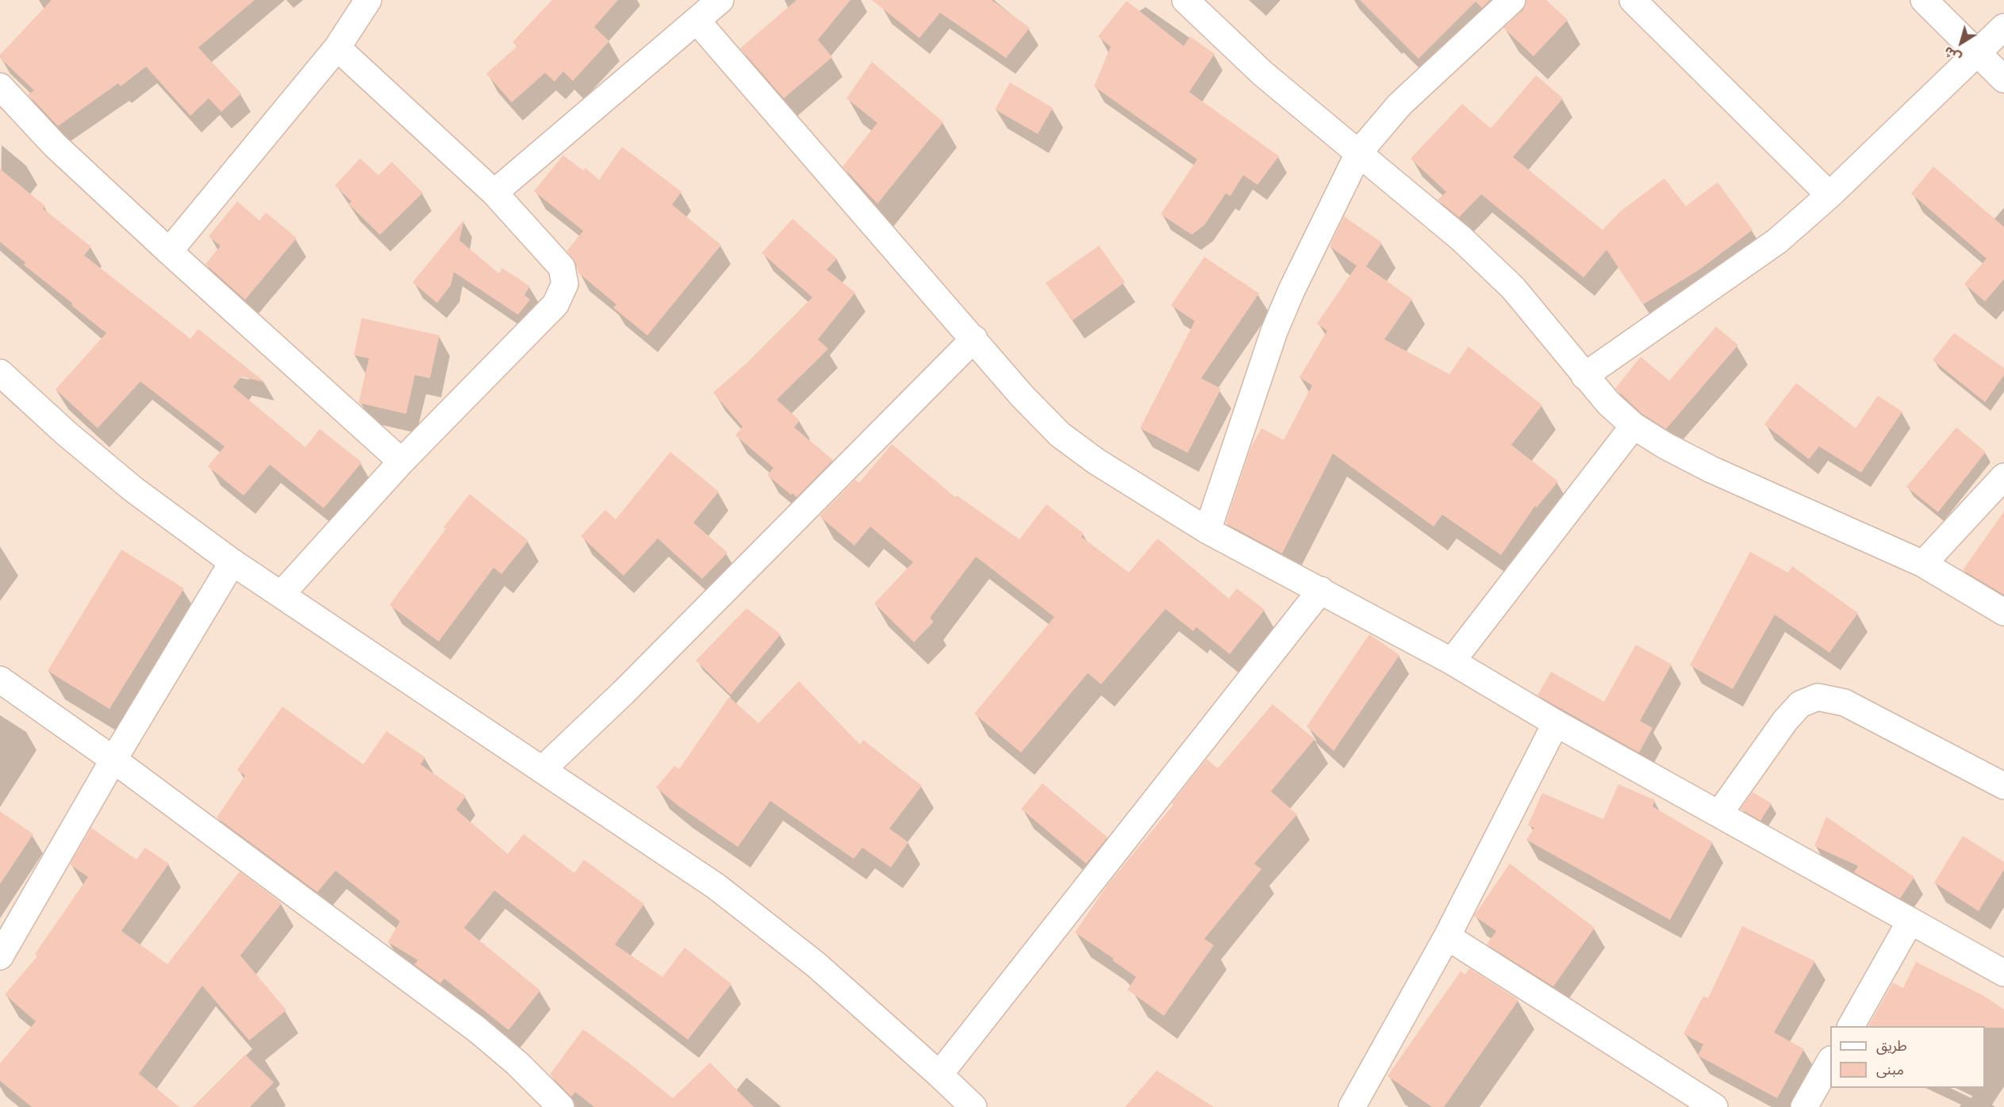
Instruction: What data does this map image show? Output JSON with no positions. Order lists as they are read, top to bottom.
{
  "legend": ["طريق", "مبنى"],
  "north": "bottom left"
}
